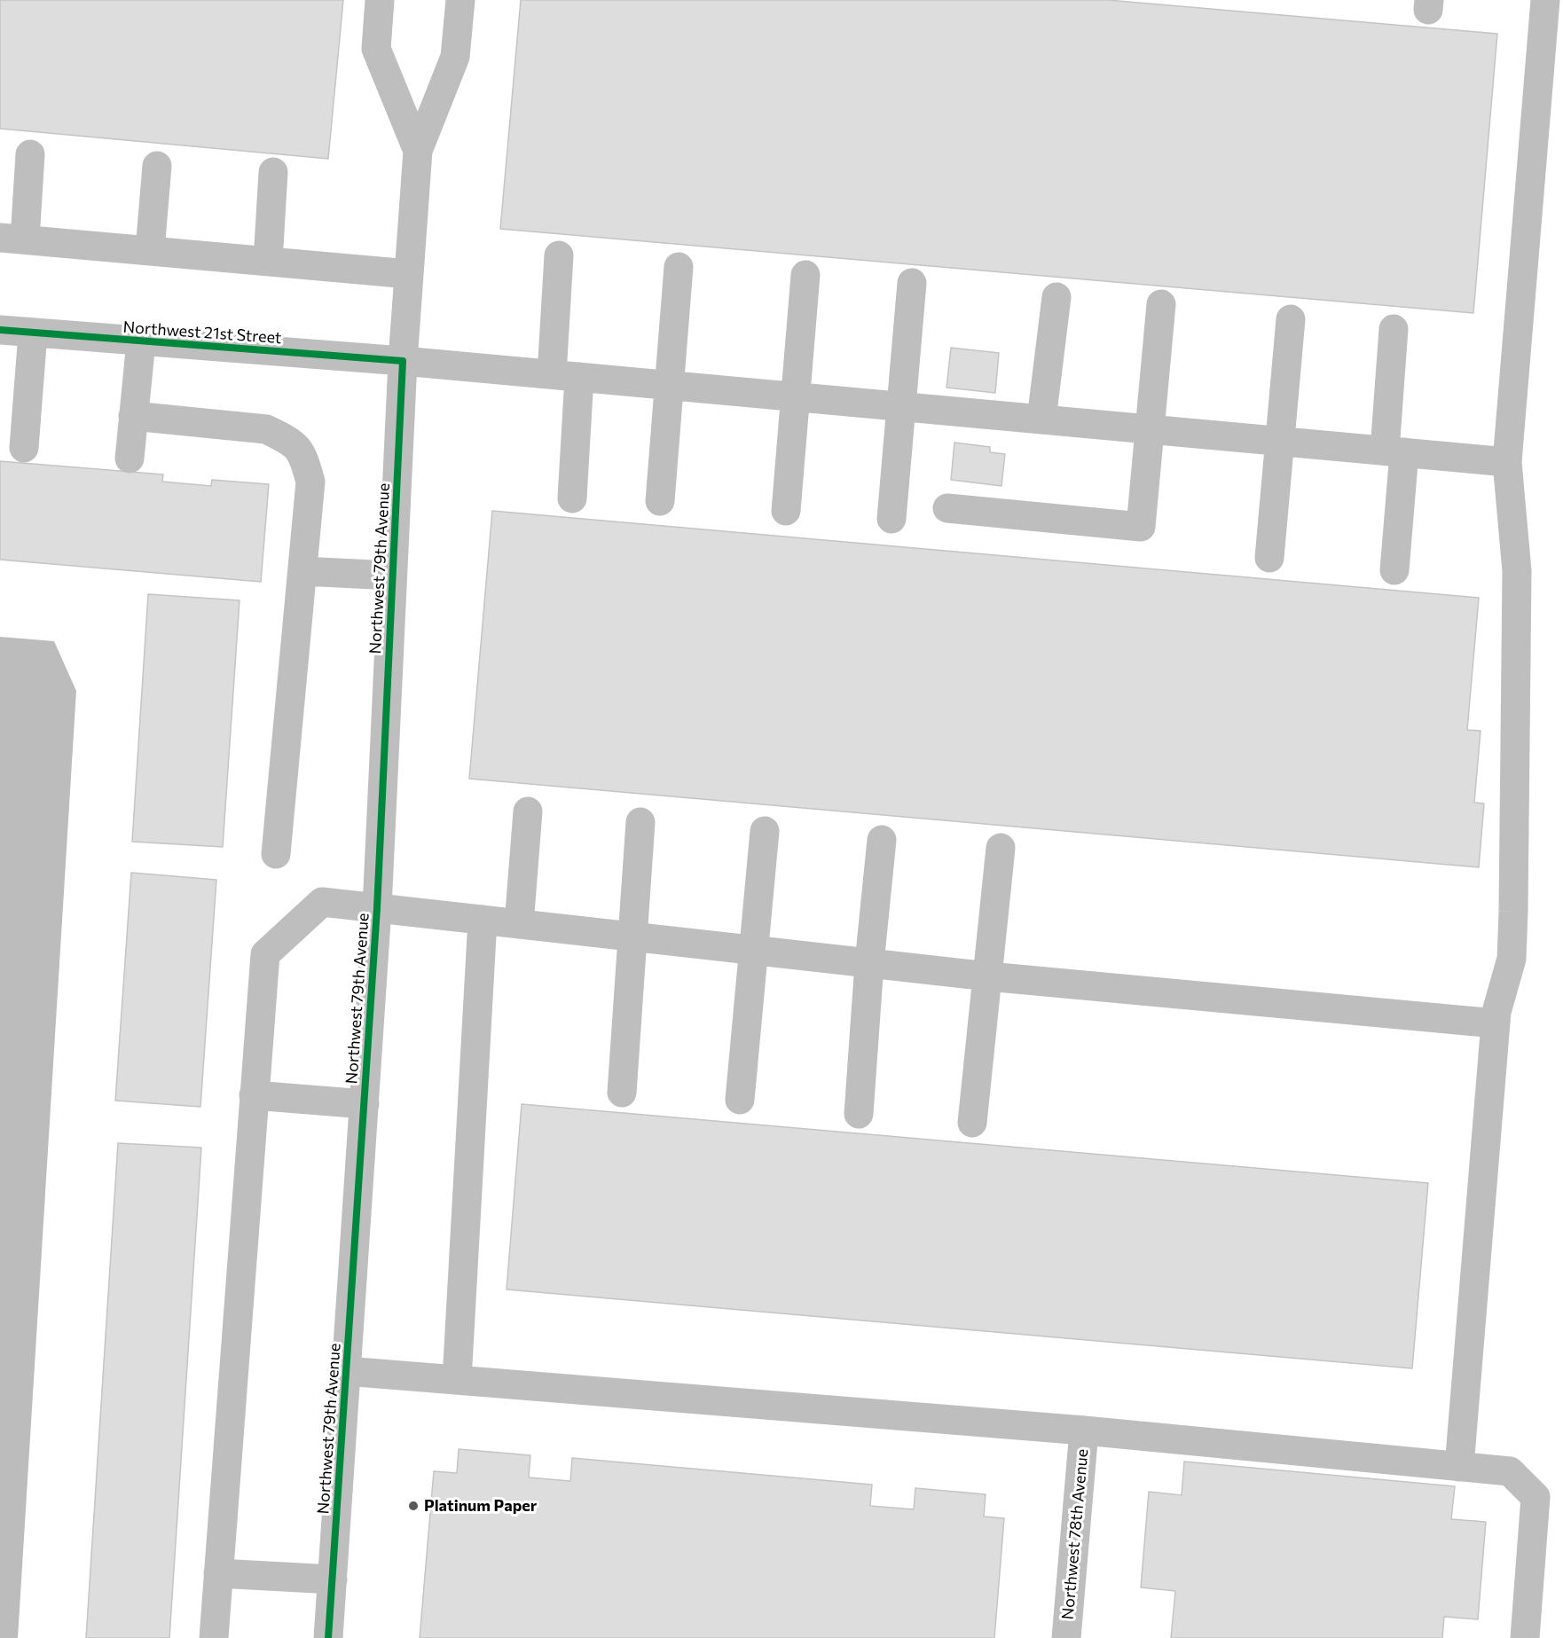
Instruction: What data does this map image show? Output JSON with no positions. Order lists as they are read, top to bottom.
{
  "streets": {
    "street": ["Northwest 21st Street", "Northwest 79th Avenue", "Northwest 78th Avenue"]
  },
  "crossings": [
    ["Northwest 21st Street", "Northwest 79th Avenue"]
  ],
  "places": ["Platinum Paper"]
}
